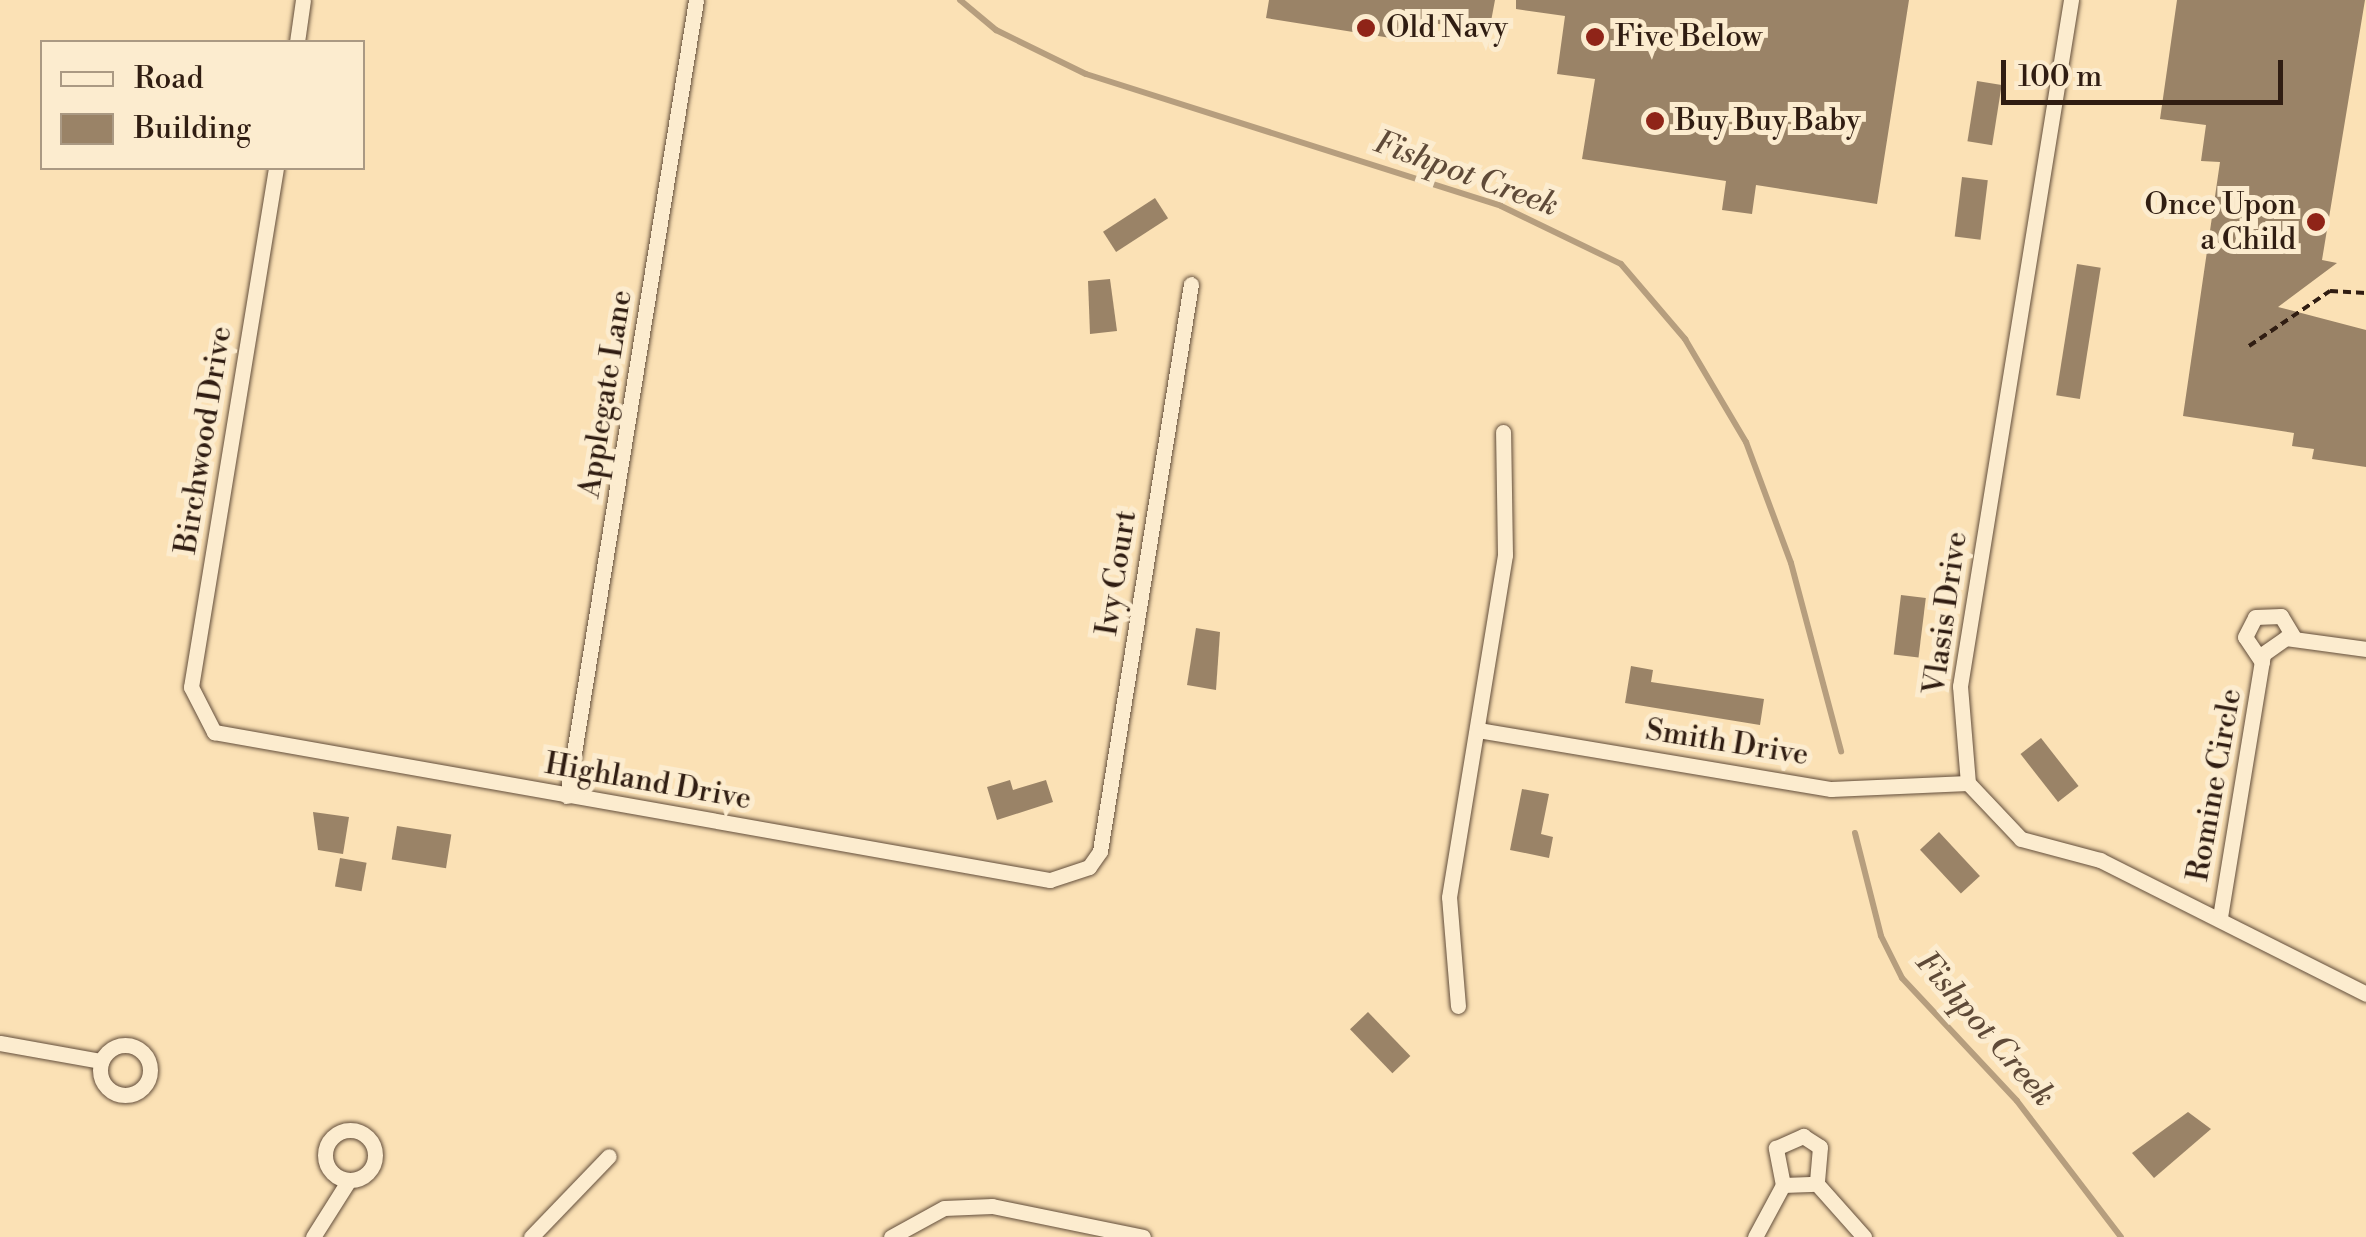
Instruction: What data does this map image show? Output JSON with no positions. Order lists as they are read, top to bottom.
{
  "streets": {
    "street": [
      "Applegate Lane",
      "Birchwood Drive",
      "Ivy Court",
      "Vlasis Drive",
      "Smith Drive",
      "Highland Drive",
      "Romine Circle"
    ]
  },
  "crossings": [
    ["Applegate Lane", "Highland Drive"],
    ["Birchwood Drive", "Highland Drive"],
    ["Ivy Court", "Highland Drive"],
    ["Vlasis Drive", "Smith Drive"]
  ],
  "water": ["Fishpot Creek"],
  "places": [
    "Old Navy",
    "Five Below",
    "Buy Buy Baby",
    "Once Upon a Child"
  ],
  "legend": ["Road", "Building"],
  "scale_bar": "100 m"
}
